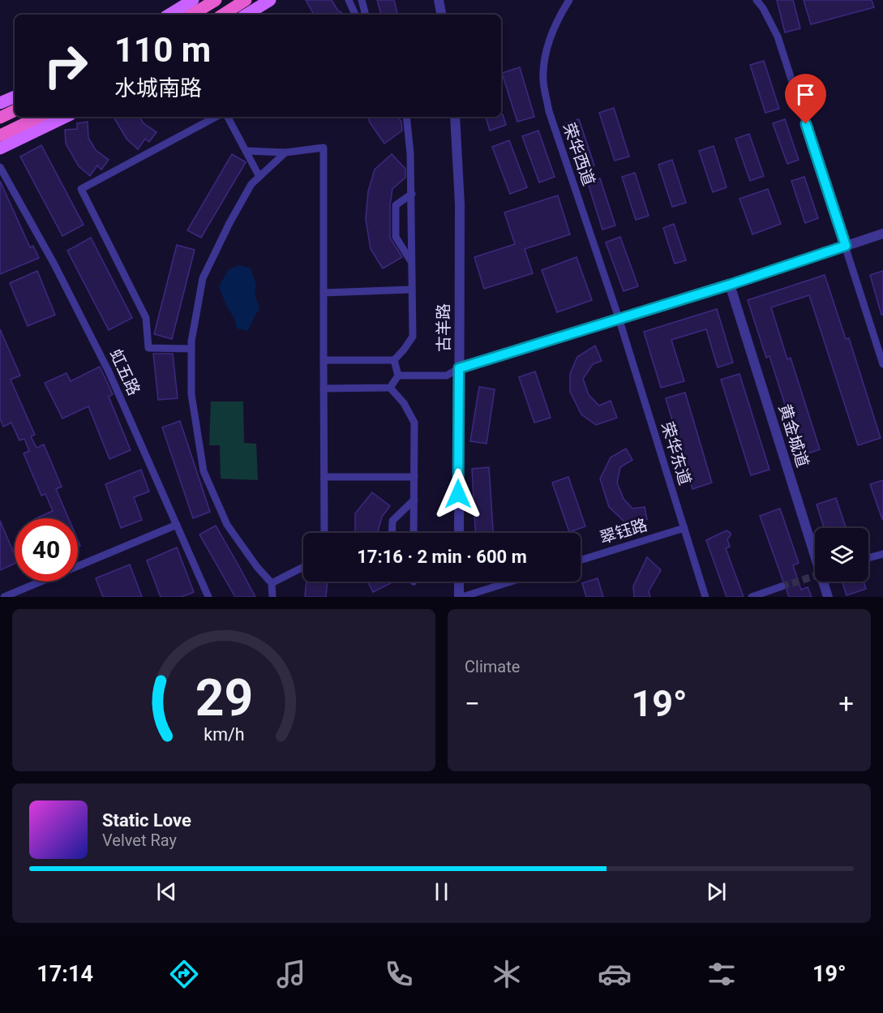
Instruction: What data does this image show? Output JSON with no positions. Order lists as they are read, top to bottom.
{
  "streets": {
    "street": [
      "荣华西道",
      "古羊路",
      "虹五路",
      "黄金城道",
      "荣华东道",
      "翠钰路"
    ]
  },
  "crossings": [
    ["荣华西道", "荣华东道"],
    ["荣华东道", "翠钰路"]
  ],
  "page": {
    "turn": ["110 m", "水城南路"],
    "limit": "40",
    "trip": "17:16 · 2 min · 600 m",
    "tile": "Climate",
    "heat": ["−", "19°", "+"],
    "song": ["Static Love", "Velvet Ray"],
    "tabs": ["17:14", "19°"],
    "gauge": ["29", "km/h"]
  }
}
